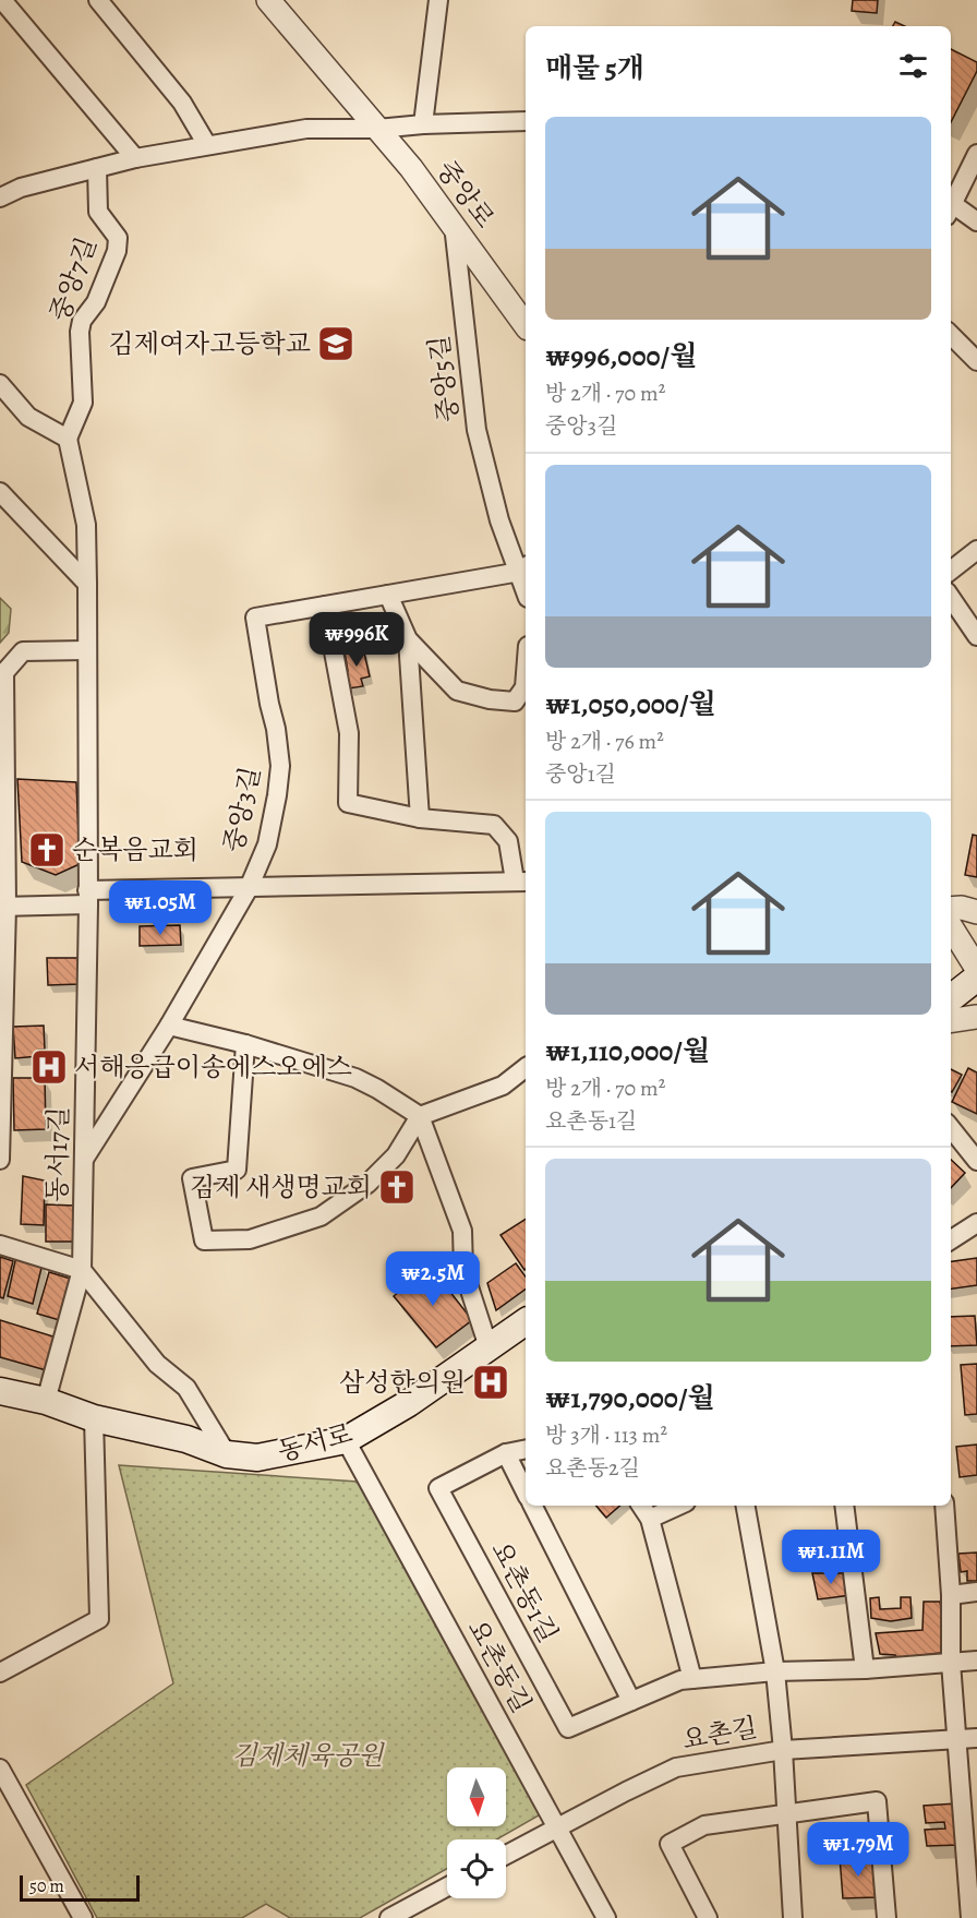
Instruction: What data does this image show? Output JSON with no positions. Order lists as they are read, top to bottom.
{
  "streets": {
    "main road": ["동서로"],
    "street": [
      "중앙로",
      "중앙7길",
      "중앙5길",
      "중앙3길",
      "동서17길",
      "요촌동1길",
      "요촌동길",
      "요촌길"
    ]
  },
  "crossings": [
    ["중앙로", "중앙5길"],
    ["중앙7길", "동서17길"],
    ["중앙5길", "중앙3길"],
    ["동서17길", "동서로"],
    ["동서로", "요촌동길"],
    ["요촌동길", "요촌길"]
  ],
  "parks": ["김제체육공원"],
  "places": {
    "school or university": ["김제여자고등학교"],
    "church": ["순복음교회", "김제 새생명교회"],
    "hospital": ["서해응급이송에스오에스", "삼성한의원"]
  },
  "scale_bar": "50 m",
  "north": "bottom",
  "page": {
    "heading": "매물 5개",
    "list": [
      {
        "name": "₩996,000/월",
        "note": "방 2개 · 70 m² · 중앙3길"
      },
      {
        "name": "₩1,050,000/월",
        "note": "방 2개 · 76 m² · 중앙1길"
      },
      {
        "name": "₩1,110,000/월",
        "note": "방 2개 · 70 m² · 요촌동1길"
      },
      {
        "name": "₩1,790,000/월",
        "note": "방 3개 · 113 m² · 요촌동2길"
      }
    ],
    "price": [
      "₩996K",
      "₩1.05M",
      "₩2.5M",
      "₩1.11M",
      "₩1.79M"
    ],
    "scale": "50 m"
  }
}
